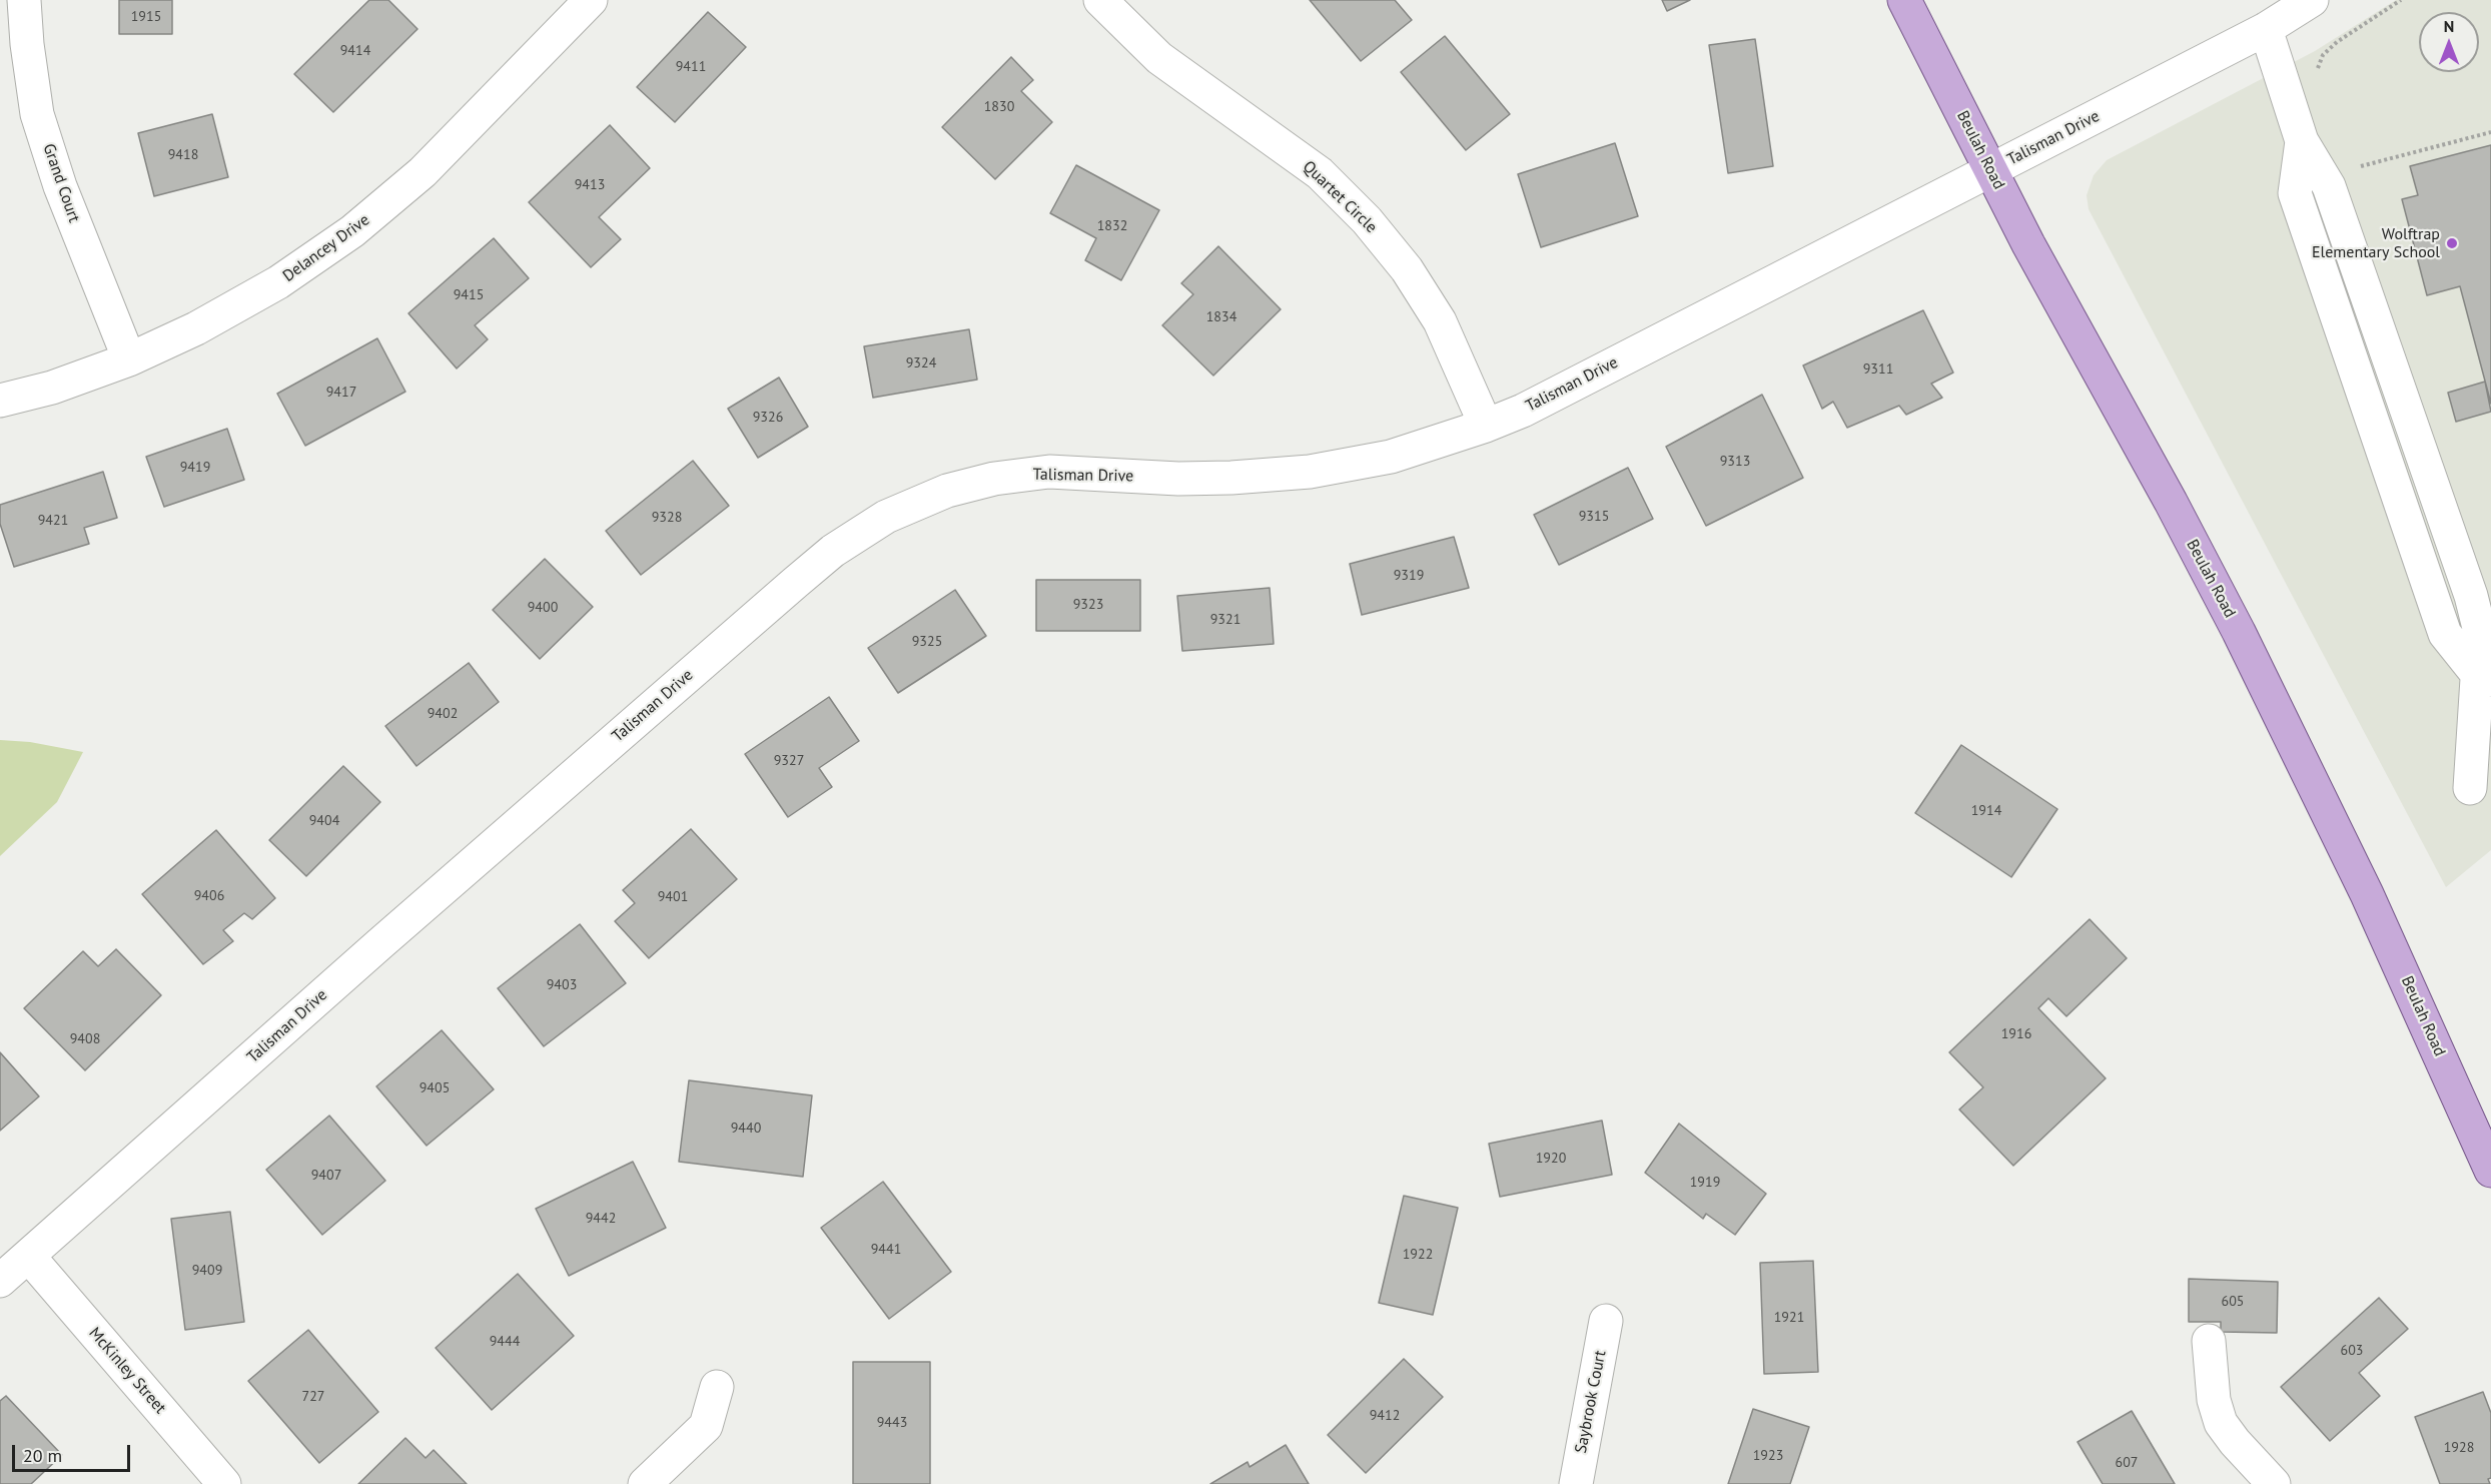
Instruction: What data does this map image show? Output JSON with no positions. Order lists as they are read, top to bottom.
{
  "streets": {
    "main road": ["Beulah Road"],
    "street": [
      "Talisman Drive",
      "Grand Court",
      "Quartet Circle",
      "Delancey Drive",
      "McKinley Street",
      "Saybrook Court"
    ]
  },
  "crossings": [
    ["Talisman Drive", "Beulah Road"],
    ["Talisman Drive", "Quartet Circle"],
    ["Talisman Drive", "McKinley Street"],
    ["Grand Court", "Delancey Drive"]
  ],
  "places": ["Wolftrap Elementary School"],
  "house_numbers": [
    "1915",
    "9414",
    "9411",
    "1830",
    "9418",
    "9413",
    "1832",
    "9415",
    "1834",
    "9324",
    "9311",
    "9417",
    "9326",
    "9313",
    "9419",
    "9315",
    "9328",
    "9421",
    "9319",
    "9323",
    "9400",
    "9321",
    "9325",
    "9402",
    "9327",
    "1914",
    "9404",
    "9406",
    "9401",
    "9403",
    "1916",
    "9408",
    "9405",
    "9440",
    "1920",
    "9407",
    "1919",
    "9442",
    "9441",
    "1922",
    "9409",
    "605",
    "1921",
    "9444",
    "603",
    "727",
    "9412",
    "9443",
    "1928",
    "1923",
    "607"
  ],
  "scale_bar": "20 m",
  "north": "top"
}
